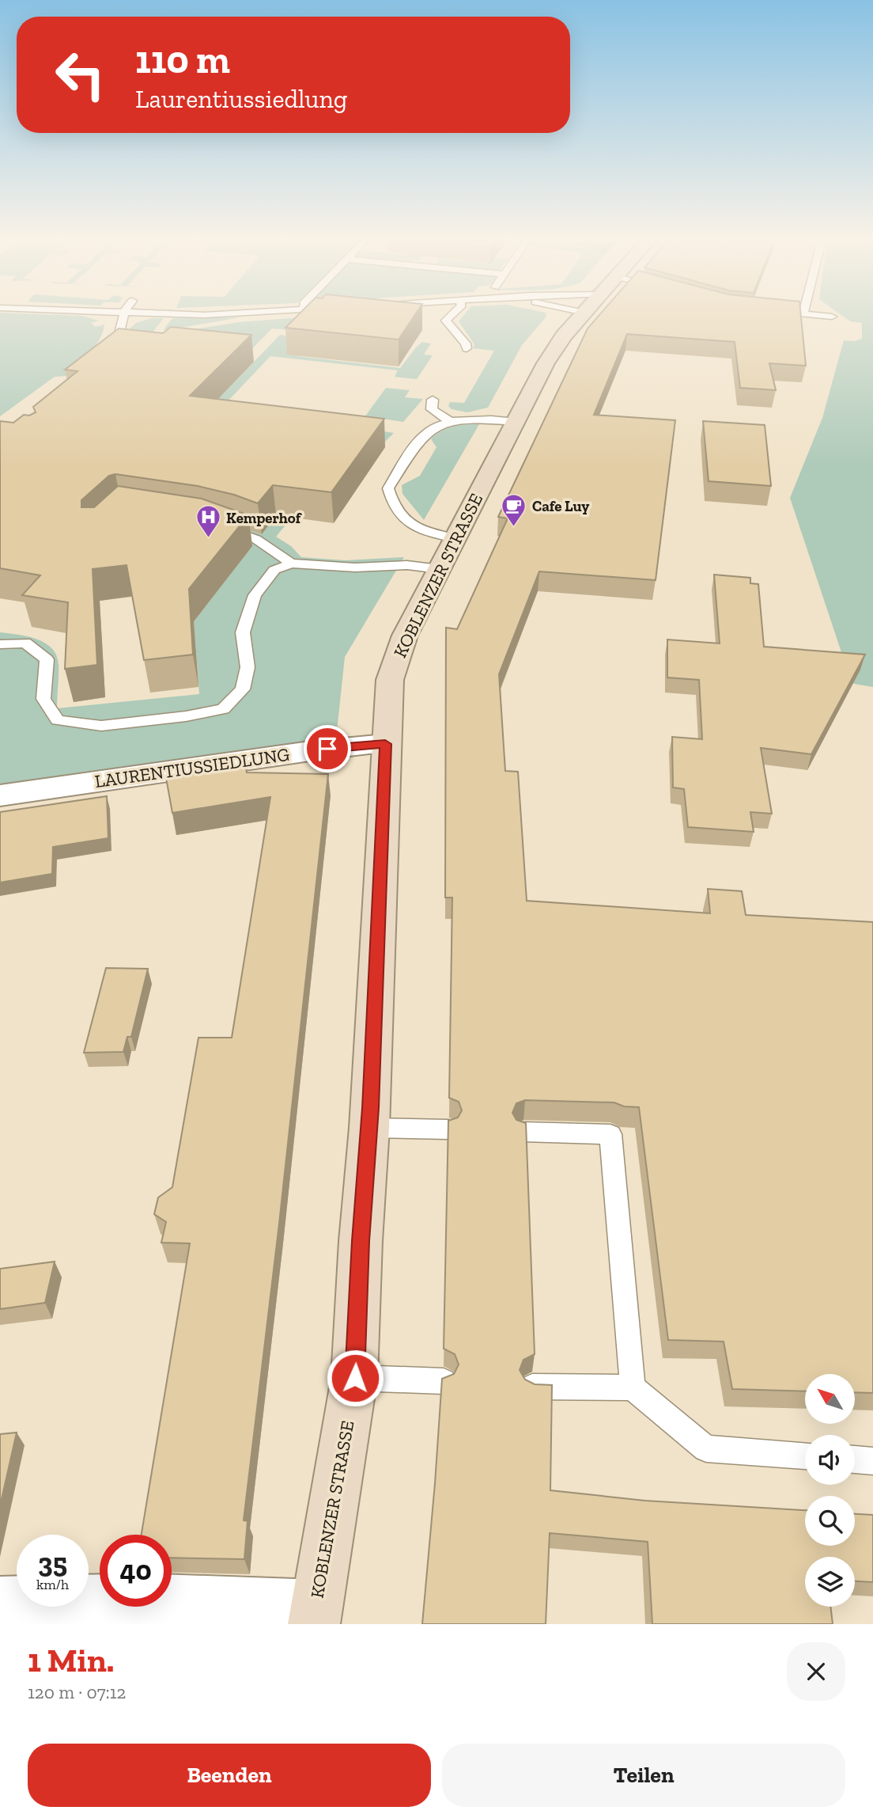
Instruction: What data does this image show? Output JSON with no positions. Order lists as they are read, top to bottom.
{
  "streets": {
    "street": ["KOBLENZER STRASSE", "LAURENTIUSSIEDLUNG"]
  },
  "crossings": [
    ["KOBLENZER STRASSE", "LAURENTIUSSIEDLUNG"]
  ],
  "places": {
    "cafe": ["Cafe Luy"],
    "hospital": ["Kemperhof"]
  },
  "north": "top left",
  "page": {
    "turn": ["110 m", "Laurentiussiedlung"],
    "speed": "35 km/h",
    "limit": "40",
    "heading": ["1 Min.", "120 m · 07:12"],
    "buttons": ["Beenden", "Teilen"]
  }
}
